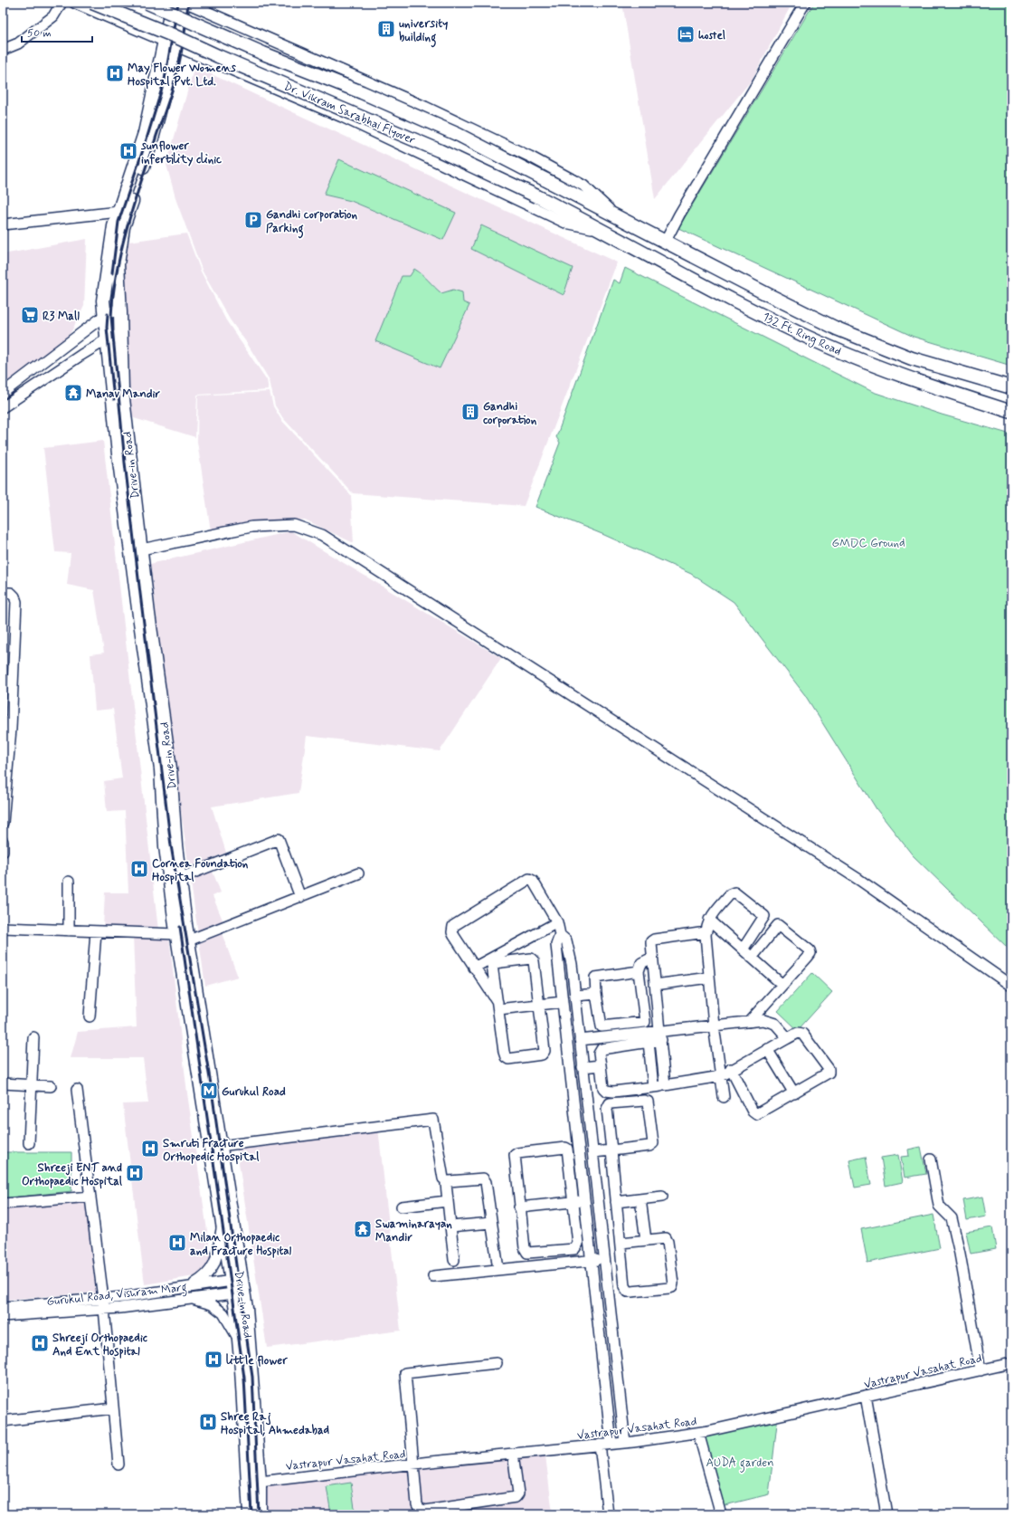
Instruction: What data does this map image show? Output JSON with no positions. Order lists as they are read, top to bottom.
{
  "streets": {
    "main road": ["Dr. Vikram Sarabhai Flyover", "132 Ft. Ring Road", "Drive-in Road"],
    "street": ["Gurukul Road, Vishram Marg", "Vastrapur Vasahat Road"]
  },
  "crossings": [
    ["Dr. Vikram Sarabhai Flyover", "132 Ft. Ring Road"],
    ["Drive-in Road", "Gurukul Road, Vishram Marg"],
    ["Drive-in Road", "Vastrapur Vasahat Road"]
  ],
  "parks": ["GMDC Ground", "AUDA garden"],
  "places": {
    "building": ["university building", "Gandhi corporation"],
    "hotel": ["hostel"],
    "hospital": [
      "May Flower Womens Hospital Pvt. Ltd.",
      "sunflower infertility clinic",
      "Cornea Foundation Hospital",
      "Smruti Fracture Orthopedic Hospital",
      "Shreeji ENT and Orthopaedic Hospital",
      "Milan Orthopaedic and Fracture Hospital",
      "Shreeji Orthopaedic And Ent Hospital",
      "little flower",
      "Shree Raj Hospital, Ahmedabad"
    ],
    "parking": ["Gandhi corporation Parking"],
    "supermarket": ["R3 Mall"],
    "temple": ["Manav Mandir", "Swaminarayan Mandir"],
    "metro station": ["Gurukul Road"]
  },
  "scale_bar": "50 m"
}
